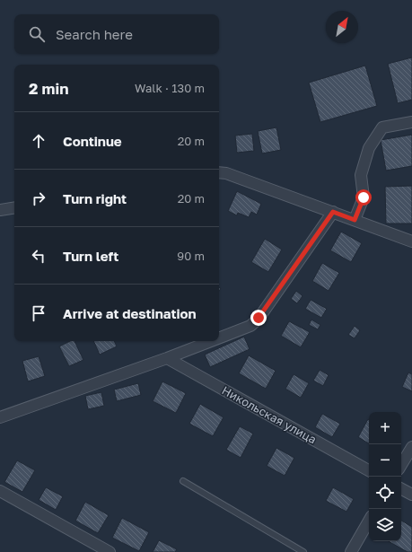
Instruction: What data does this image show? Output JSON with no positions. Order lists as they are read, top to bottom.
{
  "streets": {
    "street": ["Никольская улица"]
  },
  "north": "top right",
  "page": {
    "search": "Search here",
    "heading": ["2 min", "Walk · 130 m"],
    "list": [
      ["Continue", "20 m"],
      ["Turn right", "20 m"],
      ["Turn left", "90 m"],
      "Arrive at destination"
    ],
    "map_buttons": ["+", "−"]
  }
}
